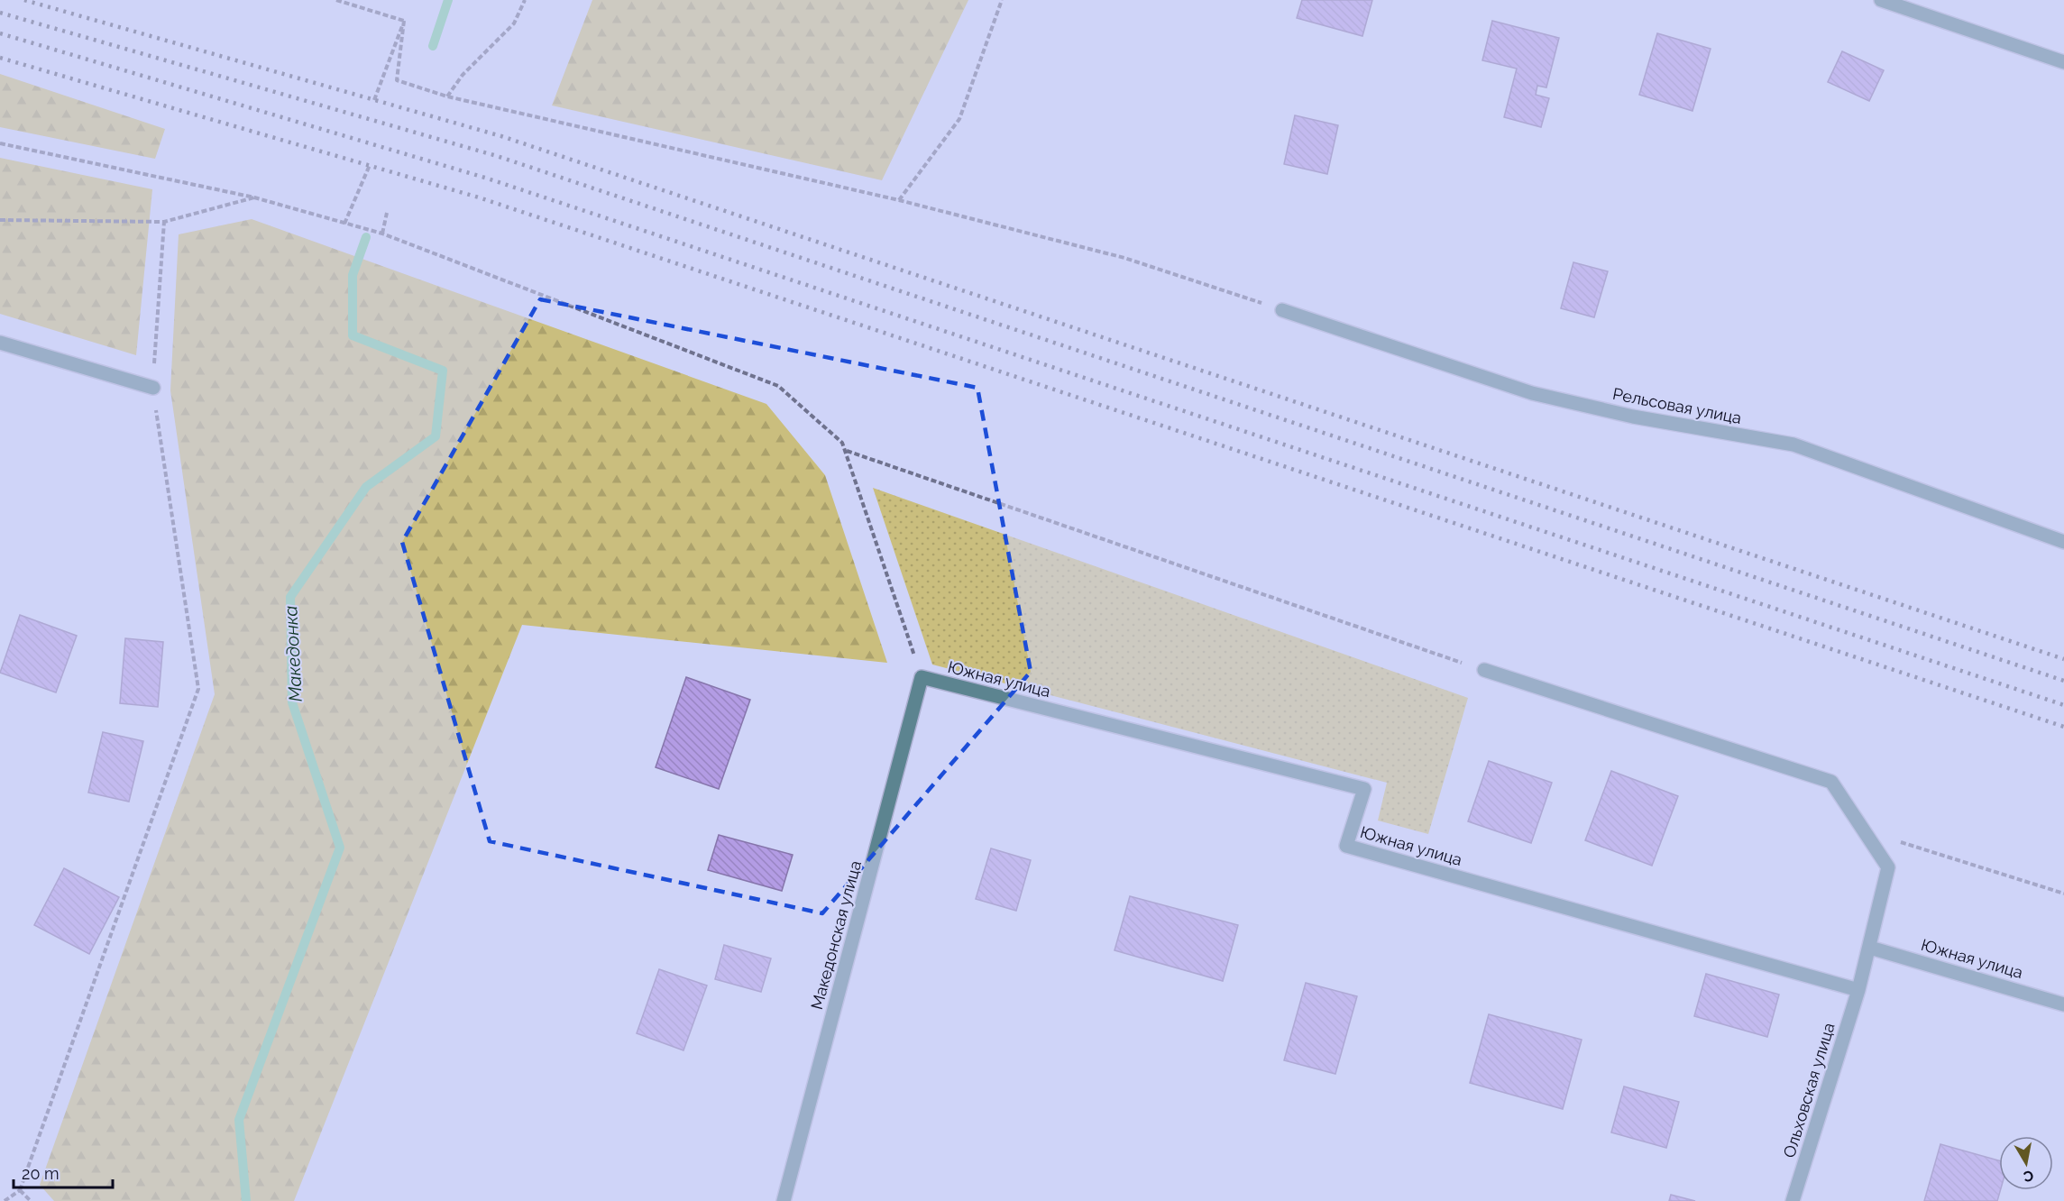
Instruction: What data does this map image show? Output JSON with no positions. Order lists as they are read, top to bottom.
{
  "streets": {
    "street": [
      "Рельсовая улица",
      "Южная улица",
      "Македонская улица",
      "Ольховская улица"
    ]
  },
  "crossings": [
    ["Южная улица", "Македонская улица"],
    ["Южная улица", "Ольховская улица"]
  ],
  "water": ["Македонка"],
  "scale_bar": "20 m",
  "north": "bottom"
}
